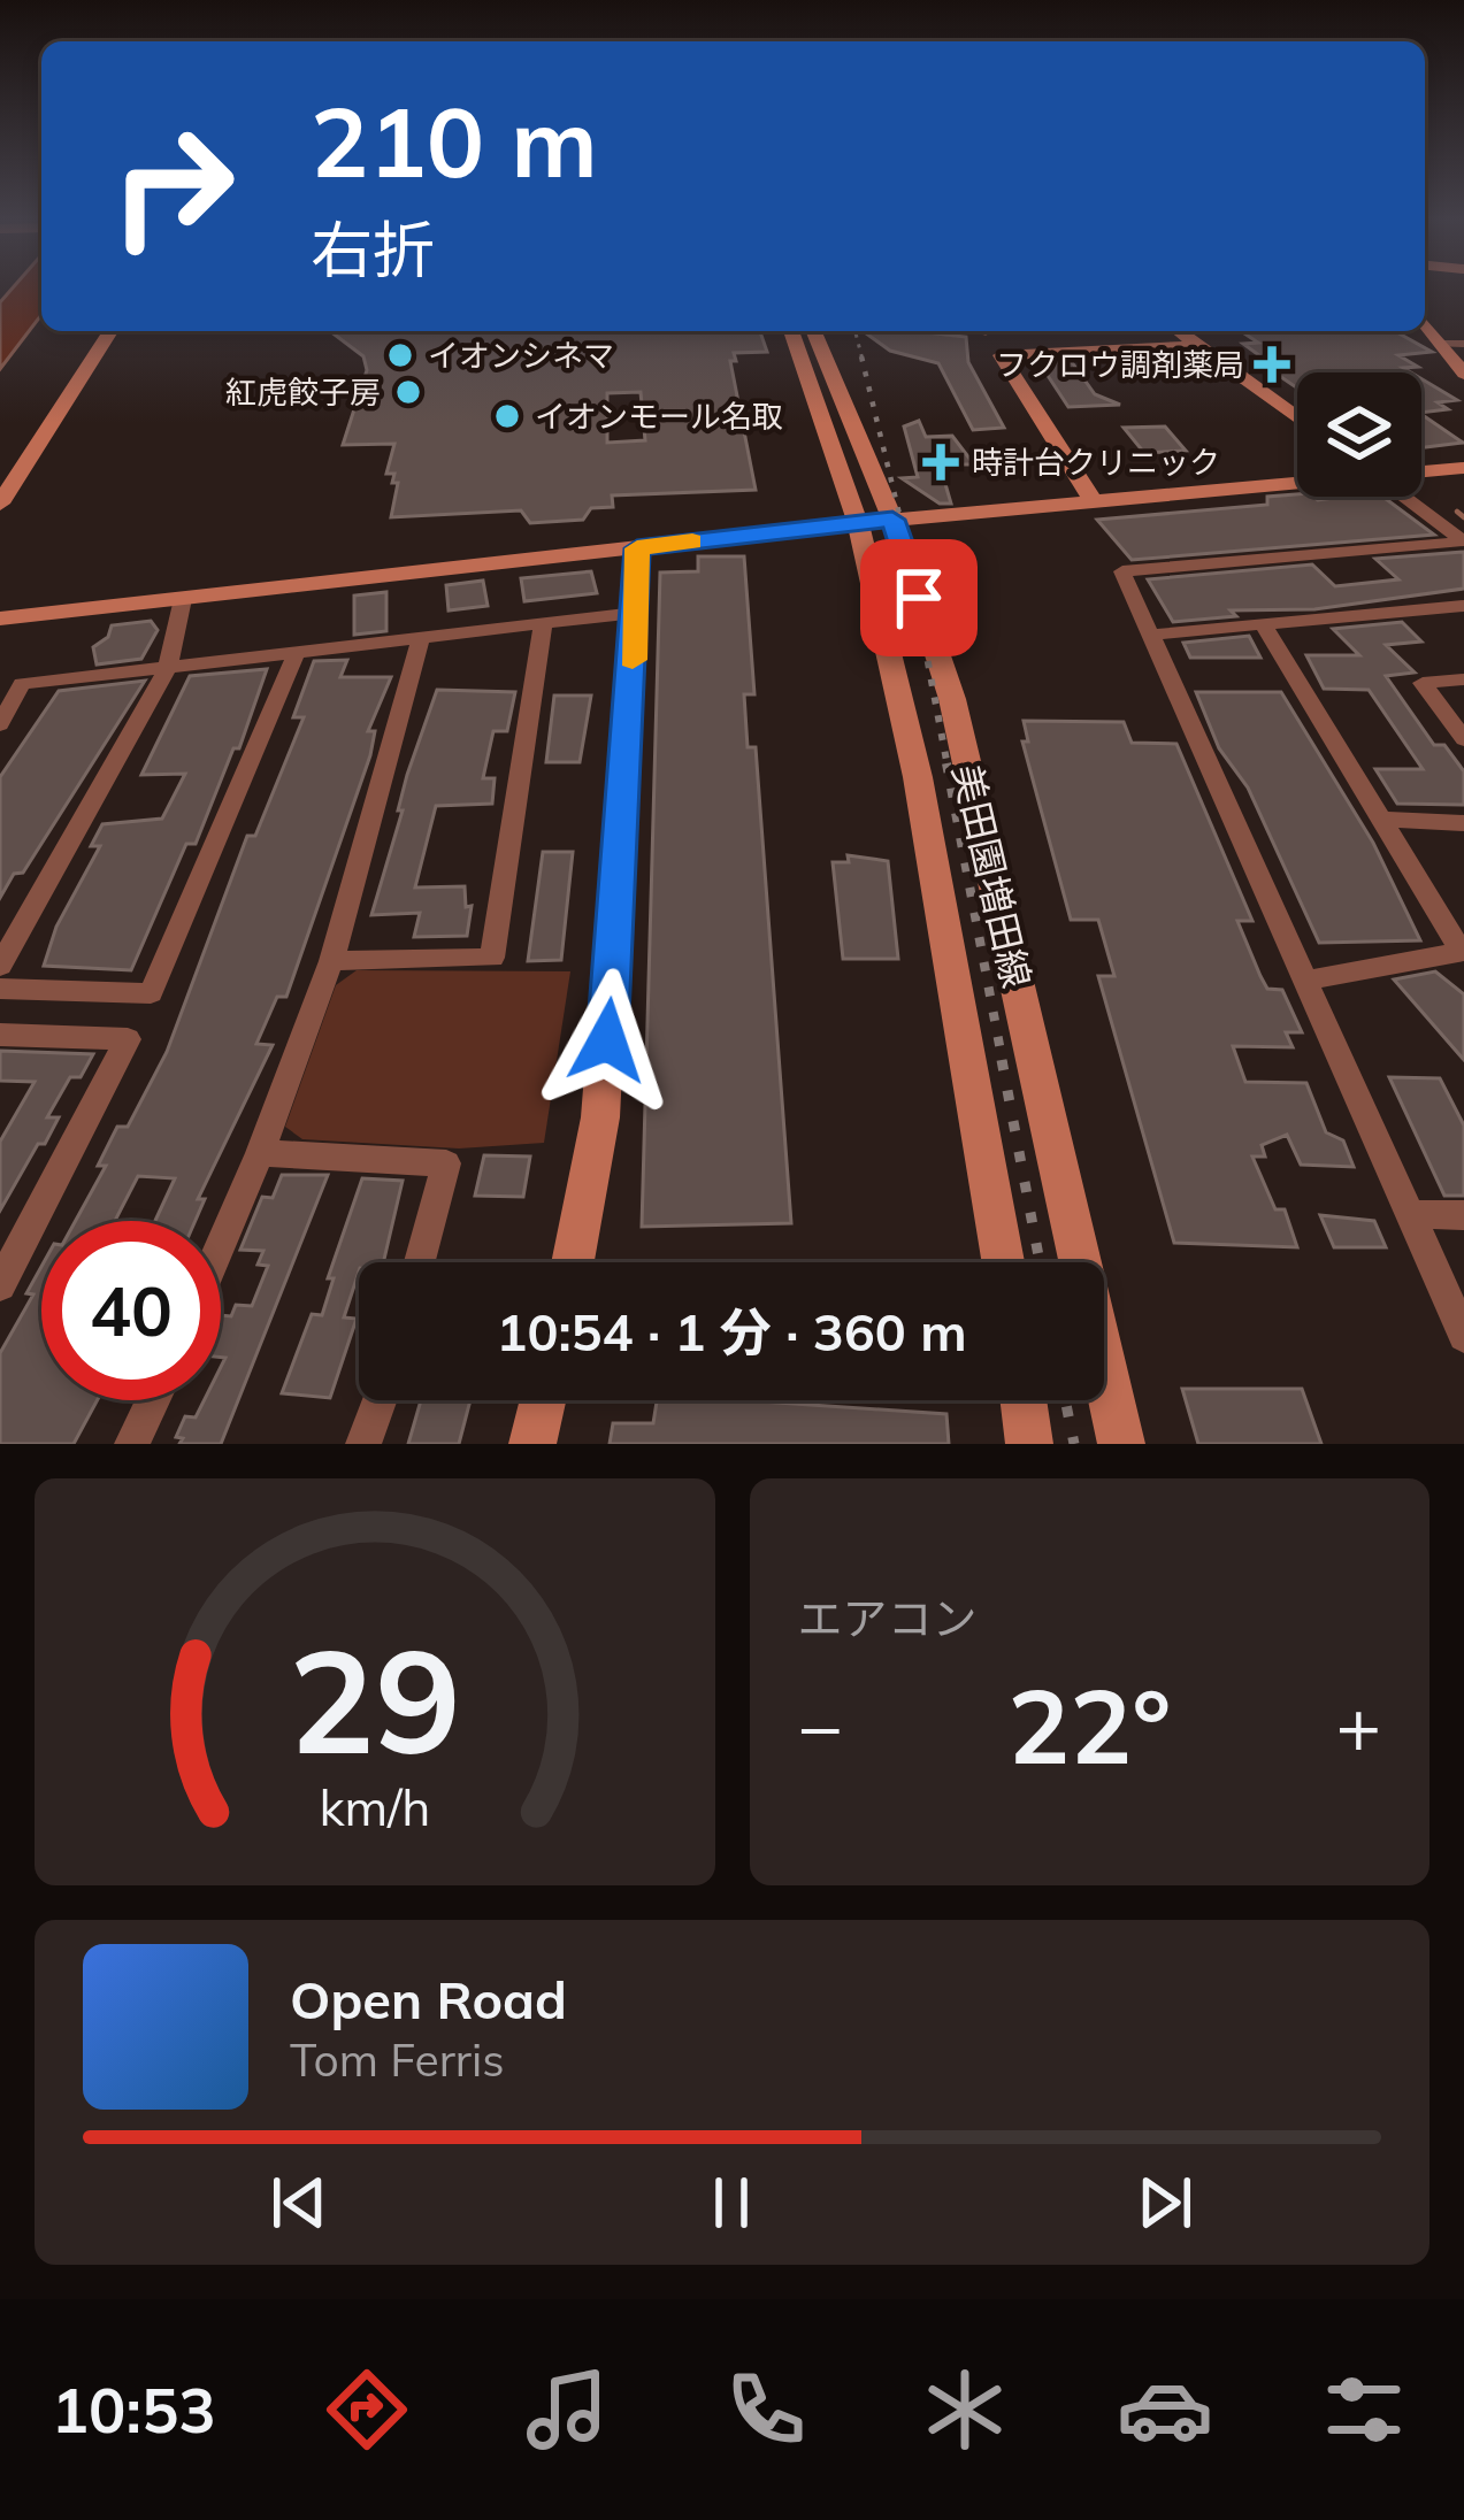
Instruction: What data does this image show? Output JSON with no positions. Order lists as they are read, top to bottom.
{
  "streets": {
    "street": ["美田園増田線"]
  },
  "places": {
    "other": ["イオンシネマ", "紅虎餃子房", "イオンモール名取"],
    "health": ["フクロウ調剤薬局", "時計台クリニック"]
  },
  "page": {
    "turn": ["210 m", "右折"],
    "limit": "40",
    "trip": "10:54 · 1 分 · 360 m",
    "tile": "エアコン",
    "heat": ["−", "22°", "+"],
    "song": ["Open Road", "Tom Ferris"],
    "tabs": "10:53",
    "gauge": ["29", "km/h"]
  }
}
